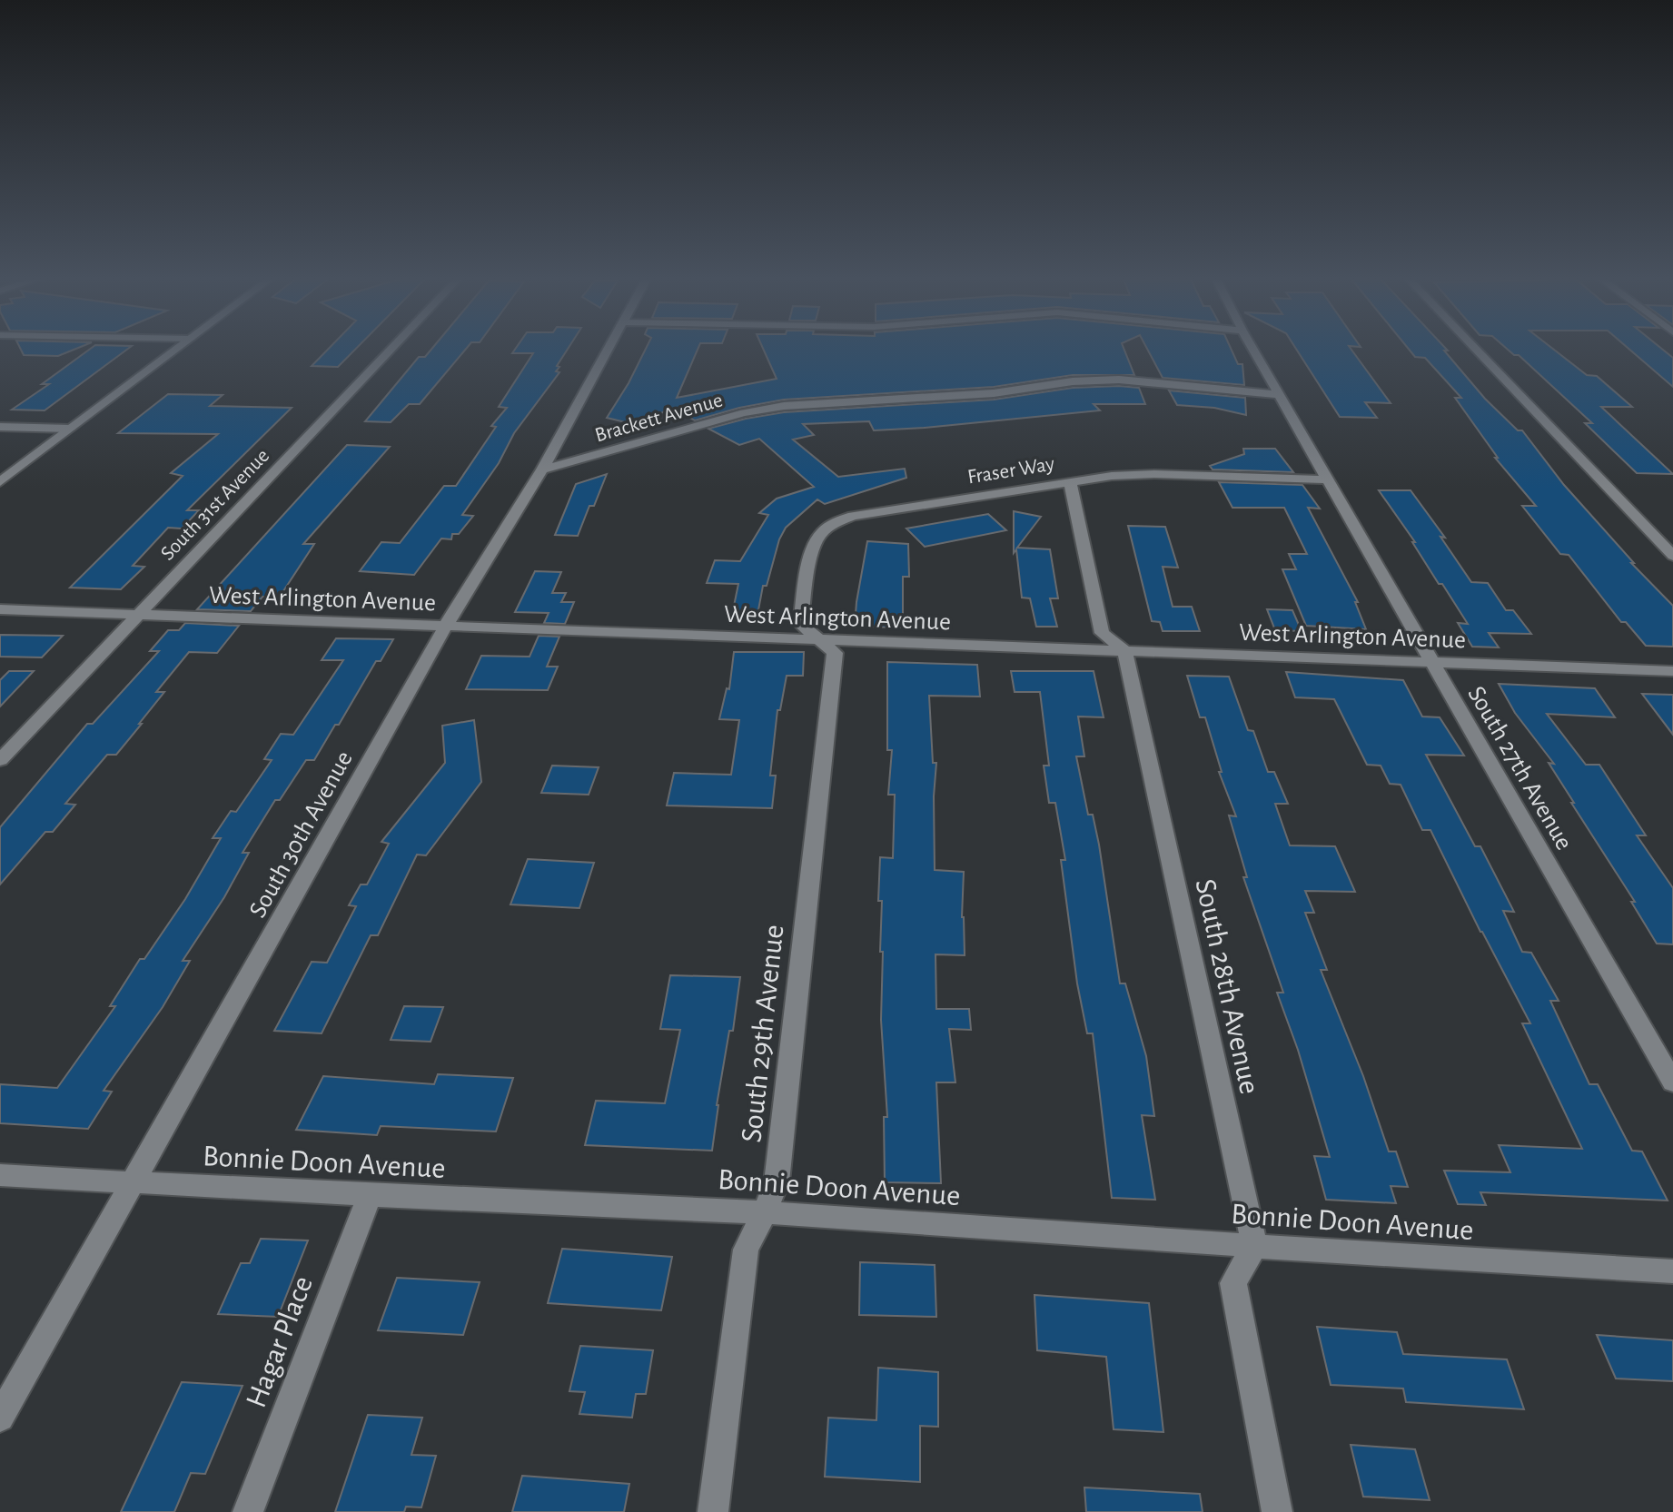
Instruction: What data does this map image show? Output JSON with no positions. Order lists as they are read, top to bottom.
{
  "streets": {
    "street": [
      "Brackett Avenue",
      "Fraser Way",
      "South 31st Avenue",
      "West Arlington Avenue",
      "South 27th Avenue",
      "South 30th Avenue",
      "South 28th Avenue",
      "South 29th Avenue",
      "Bonnie Doon Avenue",
      "Hagar Place"
    ]
  },
  "crossings": [
    ["Brackett Avenue", "South 27th Avenue"],
    ["Brackett Avenue", "South 30th Avenue"],
    ["Fraser Way", "West Arlington Avenue"],
    ["Fraser Way", "South 27th Avenue"],
    ["Fraser Way", "South 29th Avenue"],
    ["South 31st Avenue", "West Arlington Avenue"],
    ["West Arlington Avenue", "South 27th Avenue"],
    ["West Arlington Avenue", "South 30th Avenue"],
    ["West Arlington Avenue", "South 28th Avenue"],
    ["West Arlington Avenue", "South 29th Avenue"],
    ["South 30th Avenue", "Bonnie Doon Avenue"],
    ["South 28th Avenue", "Bonnie Doon Avenue"],
    ["South 29th Avenue", "Bonnie Doon Avenue"],
    ["Bonnie Doon Avenue", "Hagar Place"]
  ]
}
